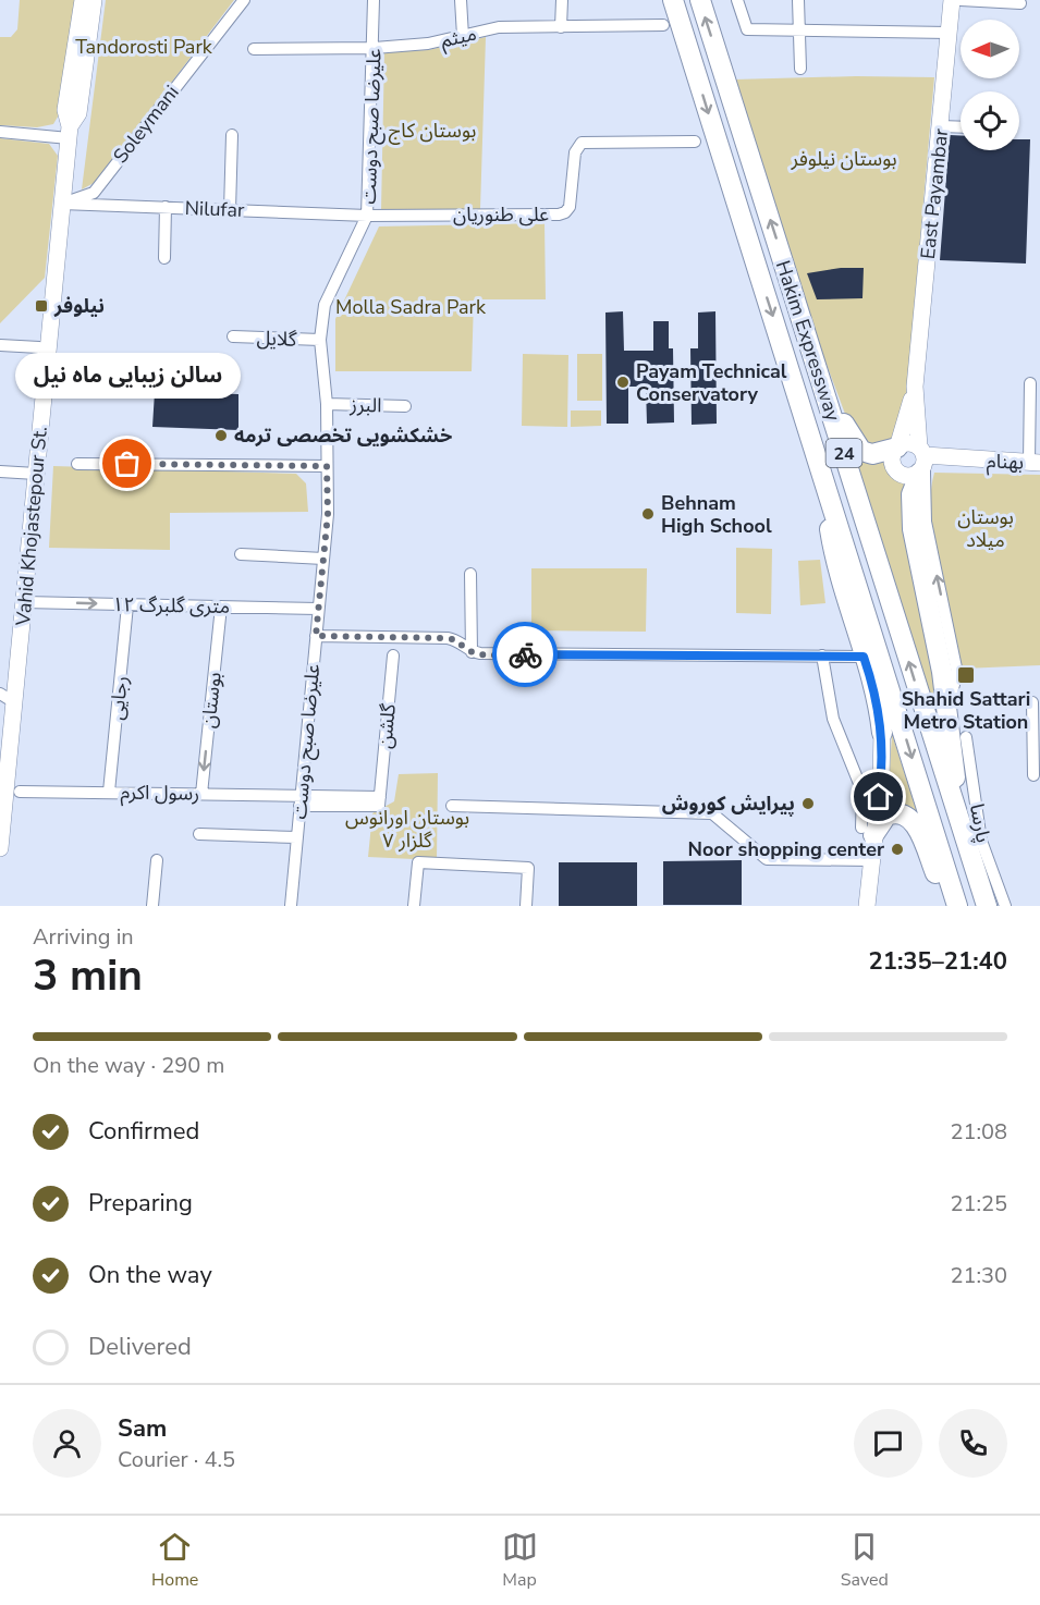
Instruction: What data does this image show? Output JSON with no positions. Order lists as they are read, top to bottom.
{
  "streets": {
    "highway": ["Hakim Expressway", "24"],
    "main road": ["East Payambar", "بهنام", "Vahid Khojastepour St."],
    "street": [
      "میثم",
      "Soleymani",
      "علیرضا صبح دوست",
      "Nilufar",
      "علی طنوریان",
      "گلایل",
      "البرز",
      "۱۲ متری گلبرگ",
      "رجایی",
      "بوستان",
      "گلشن",
      "رسول اکرم",
      "پارسا"
    ]
  },
  "crossings": [
    ["میثم", "علیرضا صبح دوست"],
    ["Soleymani", "Nilufar"],
    ["Soleymani", "Vahid Khojastepour St."],
    ["علیرضا صبح دوست", "Nilufar"],
    ["علیرضا صبح دوست", "علی طنوریان"],
    ["علیرضا صبح دوست", "گلایل"],
    ["علیرضا صبح دوست", "البرز"],
    ["علیرضا صبح دوست", "۱۲ متری گلبرگ"],
    ["علیرضا صبح دوست", "رسول اکرم"],
    ["East Payambar", "بهنام"],
    ["Nilufar", "علی طنوریان"],
    ["Nilufar", "Vahid Khojastepour St."],
    ["Vahid Khojastepour St.", "۱۲ متری گلبرگ"],
    ["۱۲ متری گلبرگ", "رجایی"],
    ["۱۲ متری گلبرگ", "بوستان"],
    ["رجایی", "رسول اکرم"],
    ["بوستان", "رسول اکرم"],
    ["گلشن", "رسول اکرم"]
  ],
  "one_way": ["۱۲ متری گلبرگ", "بوستان"],
  "parks": [
    "Tandorosti Park",
    "بوستان کاج",
    "بوستان نیلوفر",
    "Molla Sadra Park",
    "بوستان میلاد",
    "بوستان اورانوس گلزار ۷"
  ],
  "places": {
    "transit": ["نیلوفر", "Shahid Sattari Metro Station"],
    "other": [
      "Payam Technical Conservatory",
      "خشکشویی تخصصی ترمه",
      "سالن زیبایی ماه نیل",
      "Behnam High School",
      "پیرایش کوروش",
      "Noor shopping center"
    ]
  },
  "north": "left",
  "page": {
    "bubble": "سالن زیبایی ماه نیل",
    "heading": ["3 min", "Arriving in", "21:35–21:40"],
    "panel": ["Sam", "Courier · 4.5"],
    "bar": "On the way · 290 m",
    "list": [
      ["Confirmed", "21:08"],
      ["Preparing", "21:25"],
      ["On the way", "21:30"],
      "Delivered"
    ],
    "tabs": ["Home", "Map", "Saved"]
  }
}
